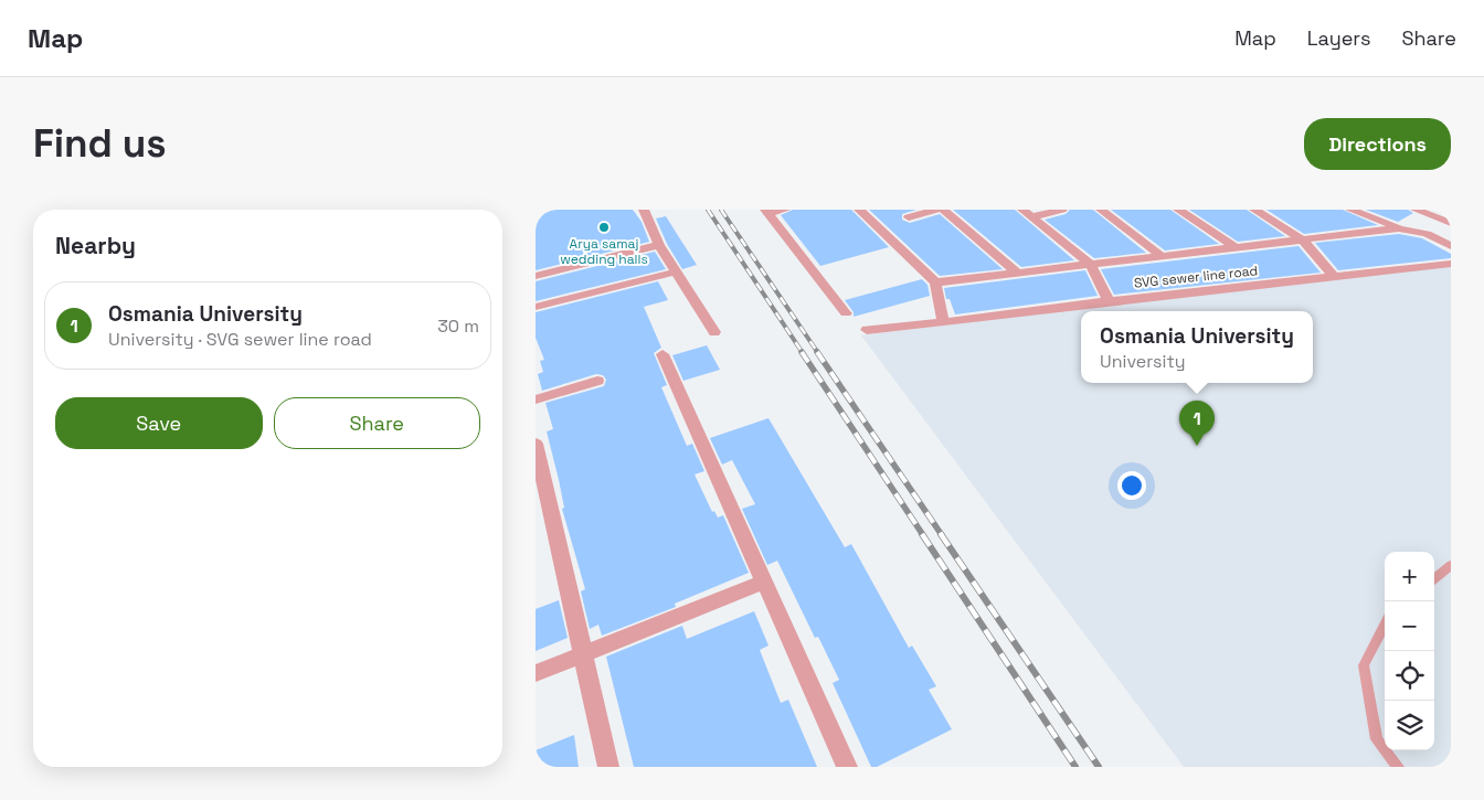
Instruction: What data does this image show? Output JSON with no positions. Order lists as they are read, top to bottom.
{
  "streets": {
    "street": ["SVG sewer line road"]
  },
  "places": ["Arya samaj wedding halls"],
  "page": {
    "header": "Map",
    "nav": ["Map", "Layers", "Share"],
    "buttons": [
      "Directions",
      ["Save", "Share"]
    ],
    "title": "Find us",
    "heading": "Nearby",
    "list": [
      {
        "mark": "1",
        "name": "Osmania University",
        "note": "University · SVG sewer line road",
        "value": "30 m"
      }
    ],
    "popup": ["Osmania University", "University"],
    "pins": "1",
    "map_buttons": ["+", "−"]
  }
}
